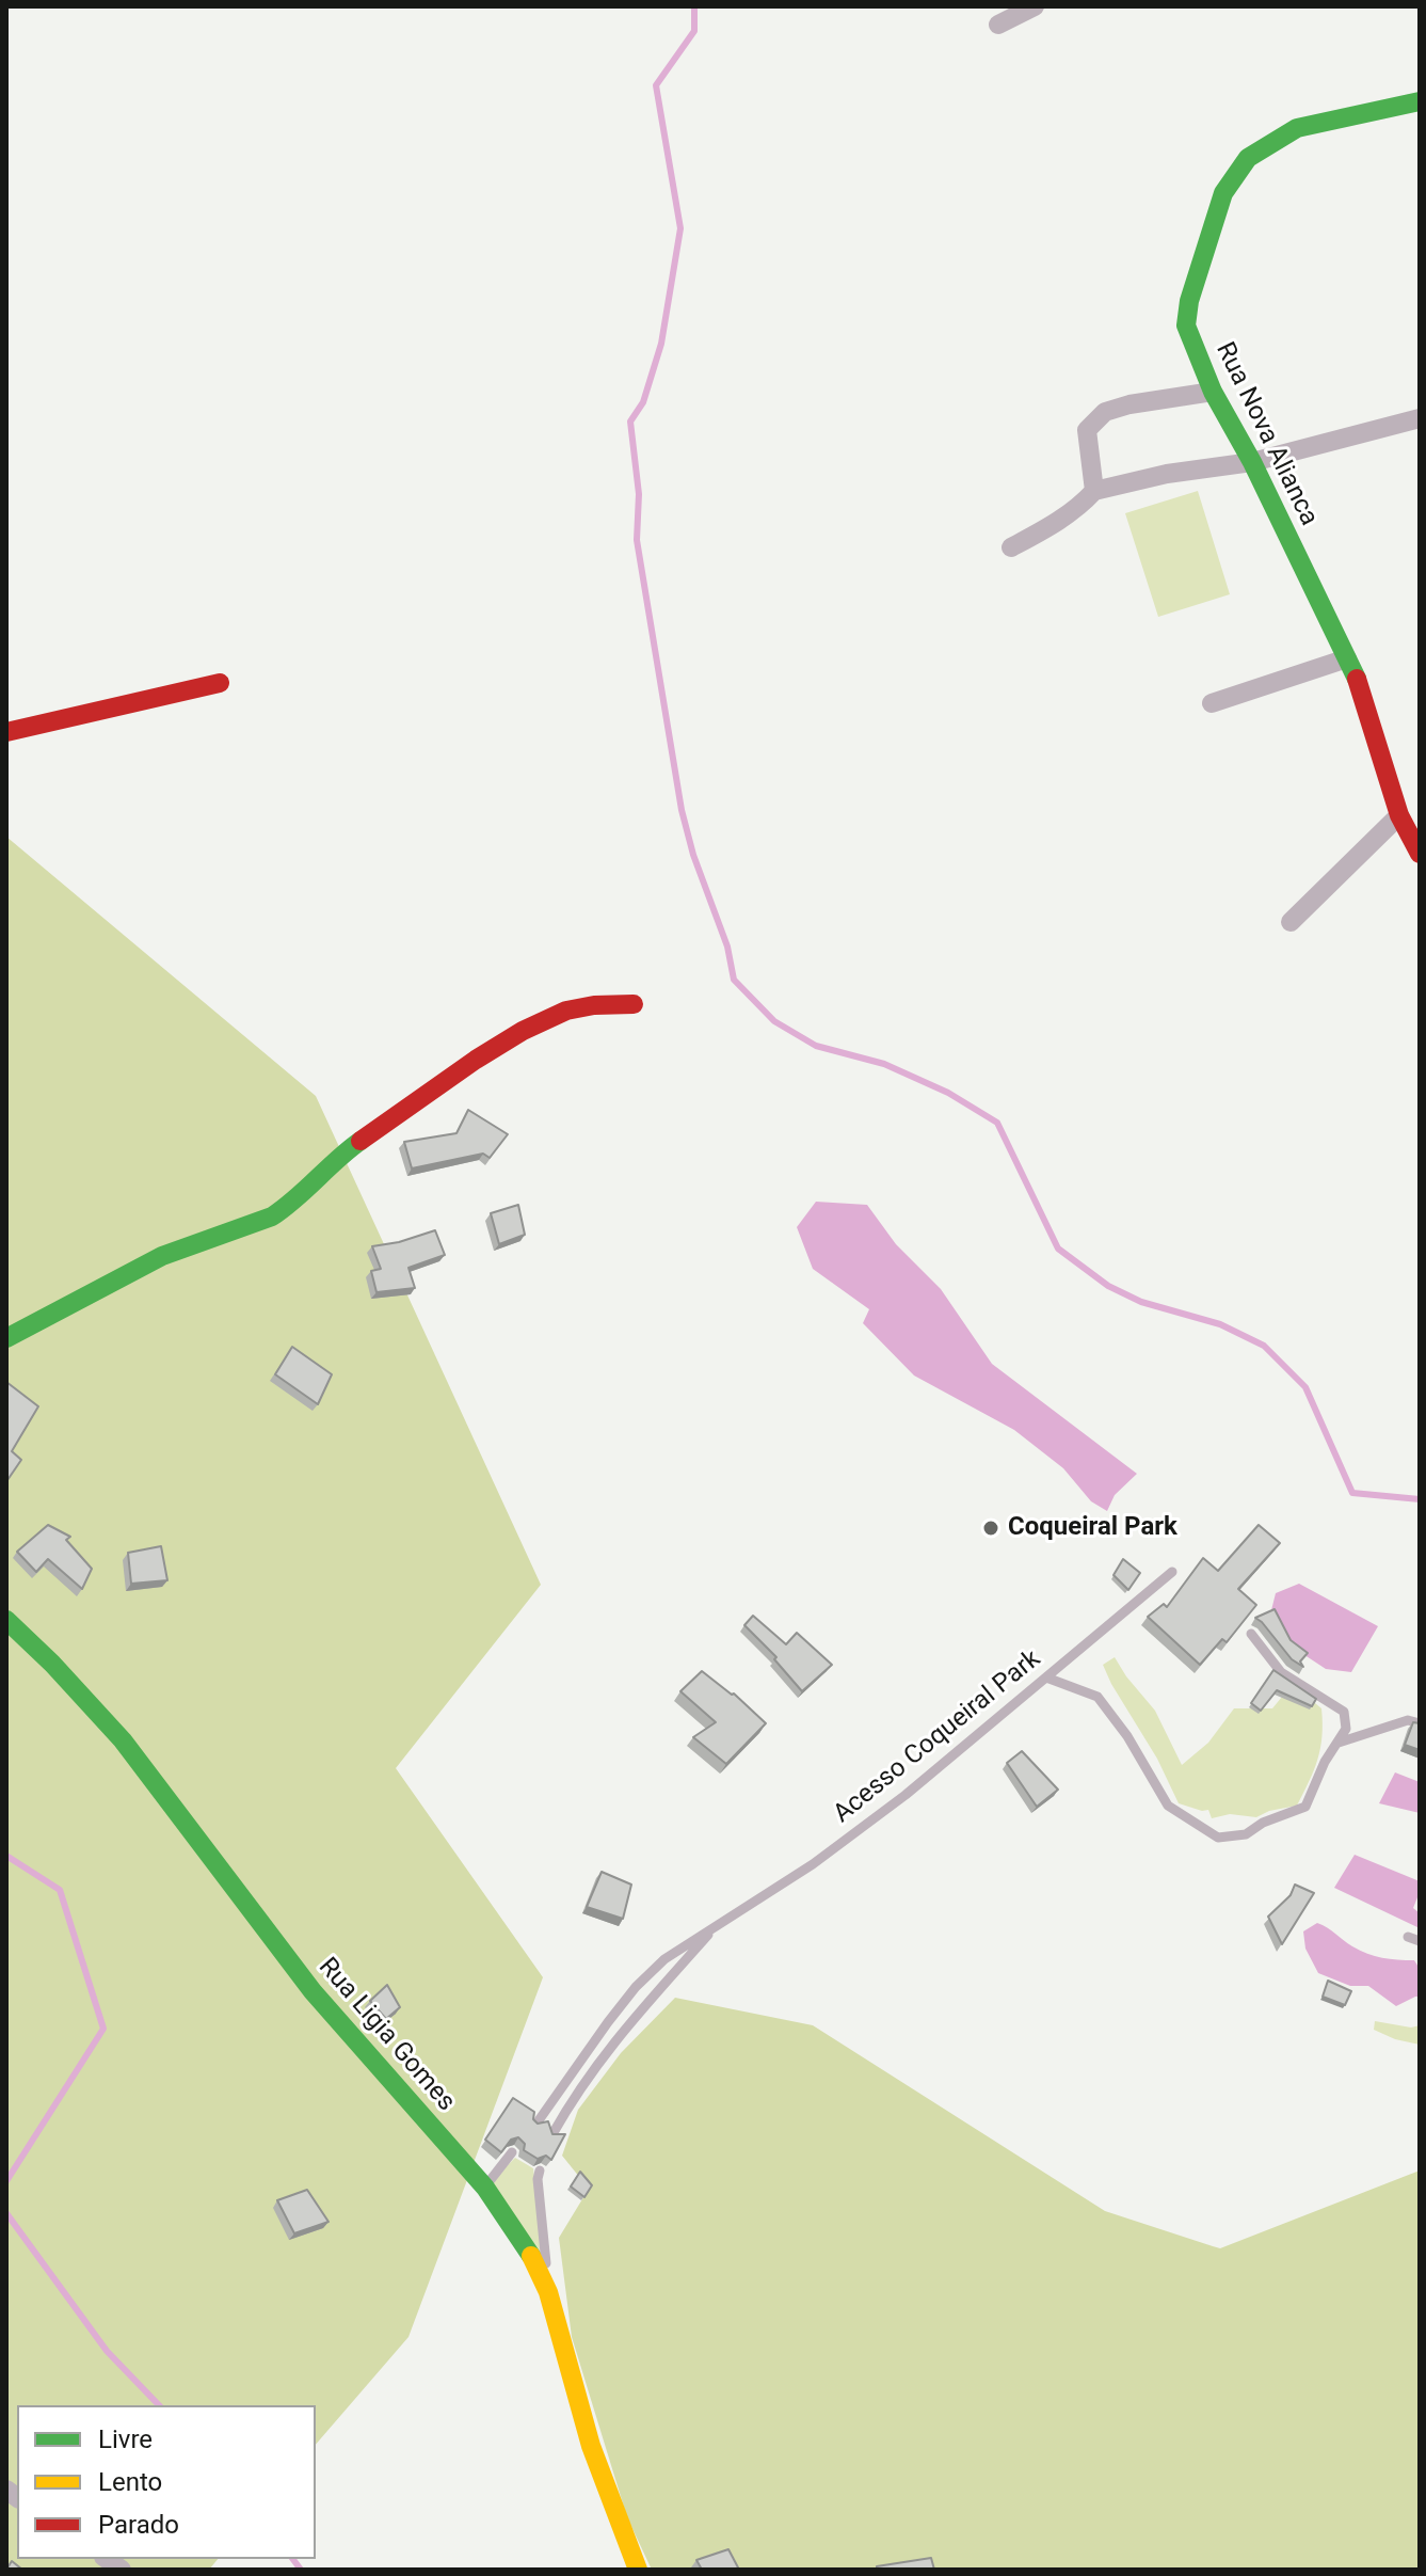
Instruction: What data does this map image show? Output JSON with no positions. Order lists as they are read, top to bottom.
{
  "streets": {
    "street": ["Rua Nova Alianca", "Rua Ligia Gomes"],
    "lane": ["Acesso Coqueiral Park"]
  },
  "places": ["Coqueiral Park"],
  "legend": ["Livre", "Lento", "Parado"]
}
